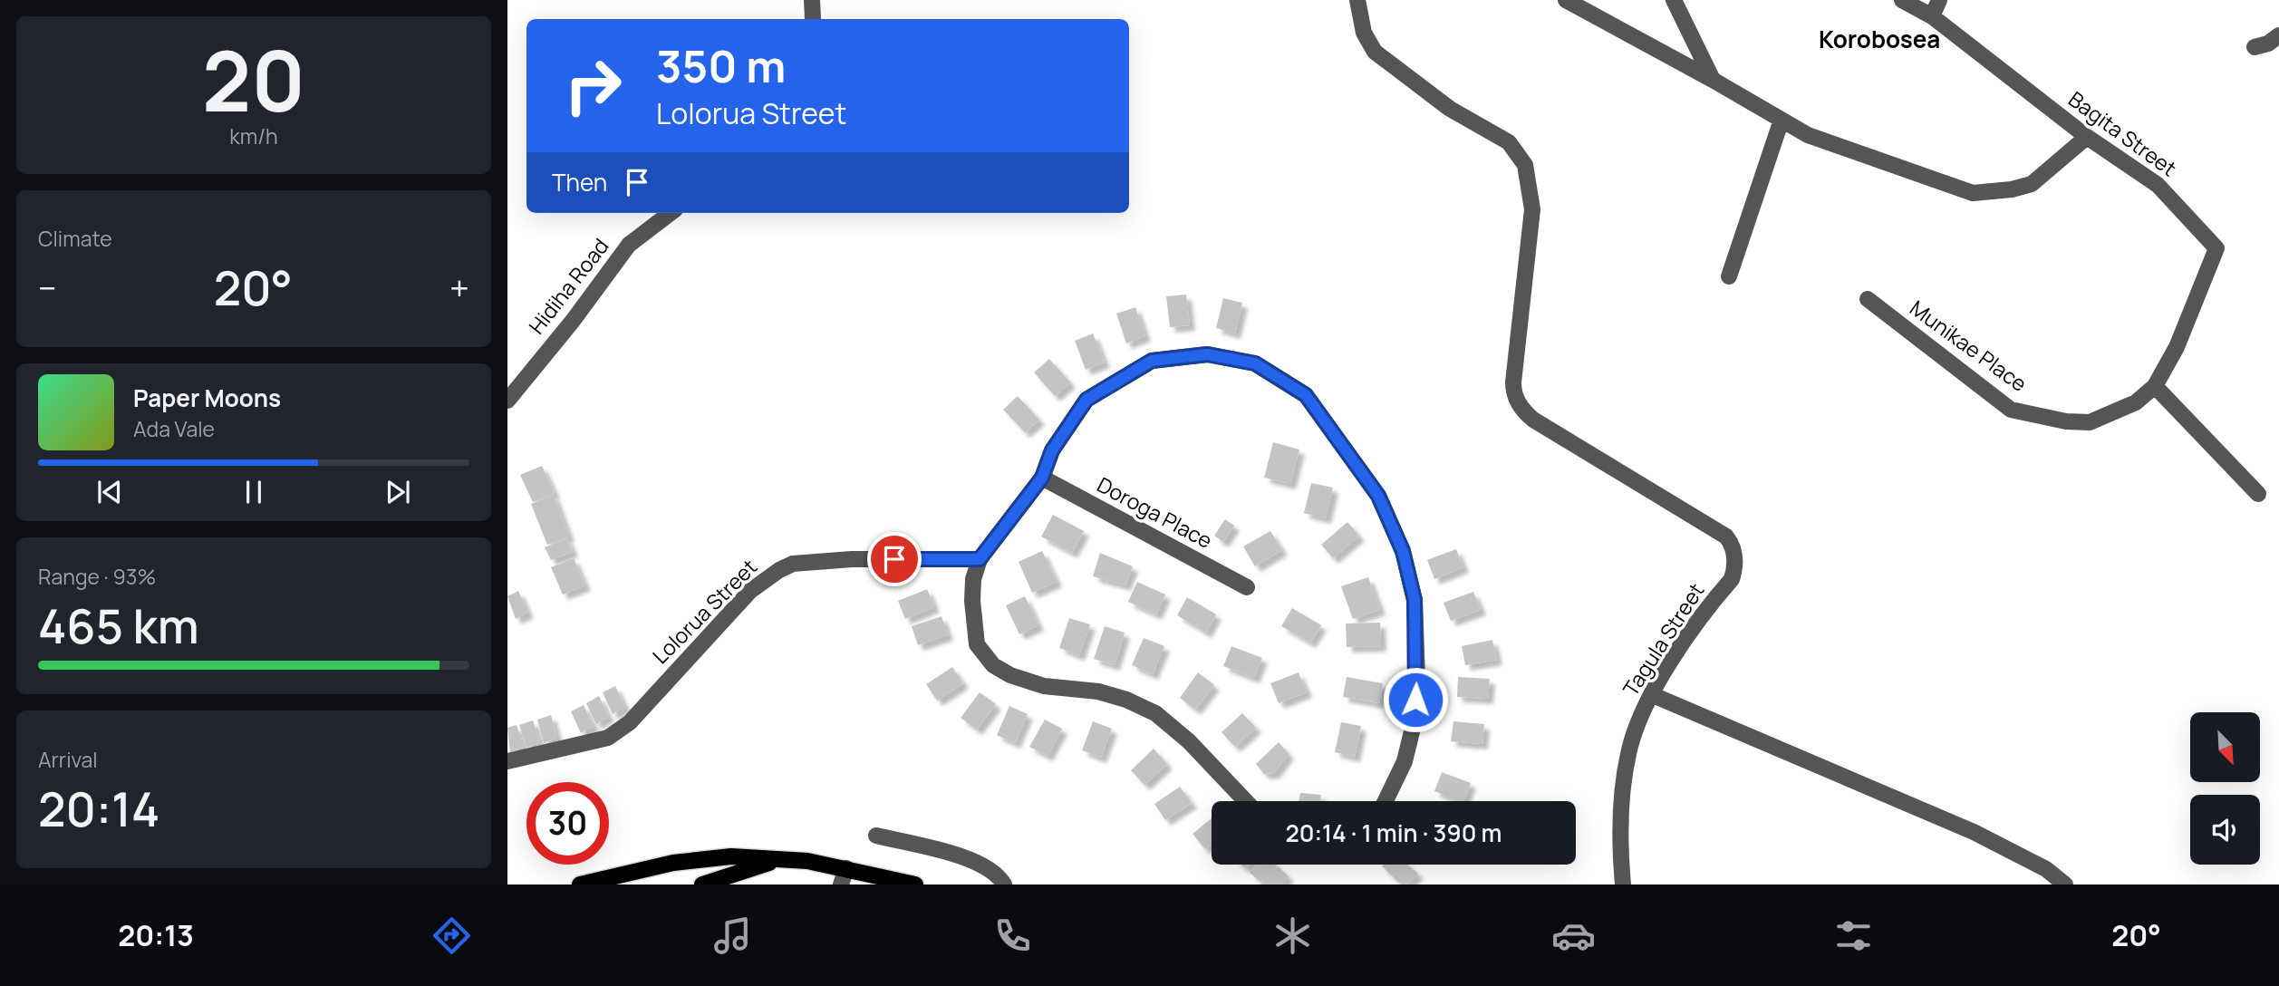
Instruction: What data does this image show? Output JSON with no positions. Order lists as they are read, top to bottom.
{
  "streets": {
    "street": [
      "Bagita Street",
      "Hidiha Road",
      "Munikae Place",
      "Doroga Place",
      "Lolorua Street",
      "Tagula Street"
    ]
  },
  "crossings": [
    ["Bagita Street", "Munikae Place"]
  ],
  "districts": ["Korobosea"],
  "north": "bottom right",
  "page": {
    "tile": [
      ["20", "km/h"],
      "Climate",
      ["Range · 93%", "465 km"],
      ["Arrival", "20:14"]
    ],
    "turn": ["350 m", "Lolorua Street"],
    "then": "Then",
    "heat": ["−", "20°", "+"],
    "song": ["Paper Moons", "Ada Vale"],
    "limit": "30",
    "trip": "20:14 · 1 min · 390 m",
    "tabs": ["20:13", "20°"]
  }
}
